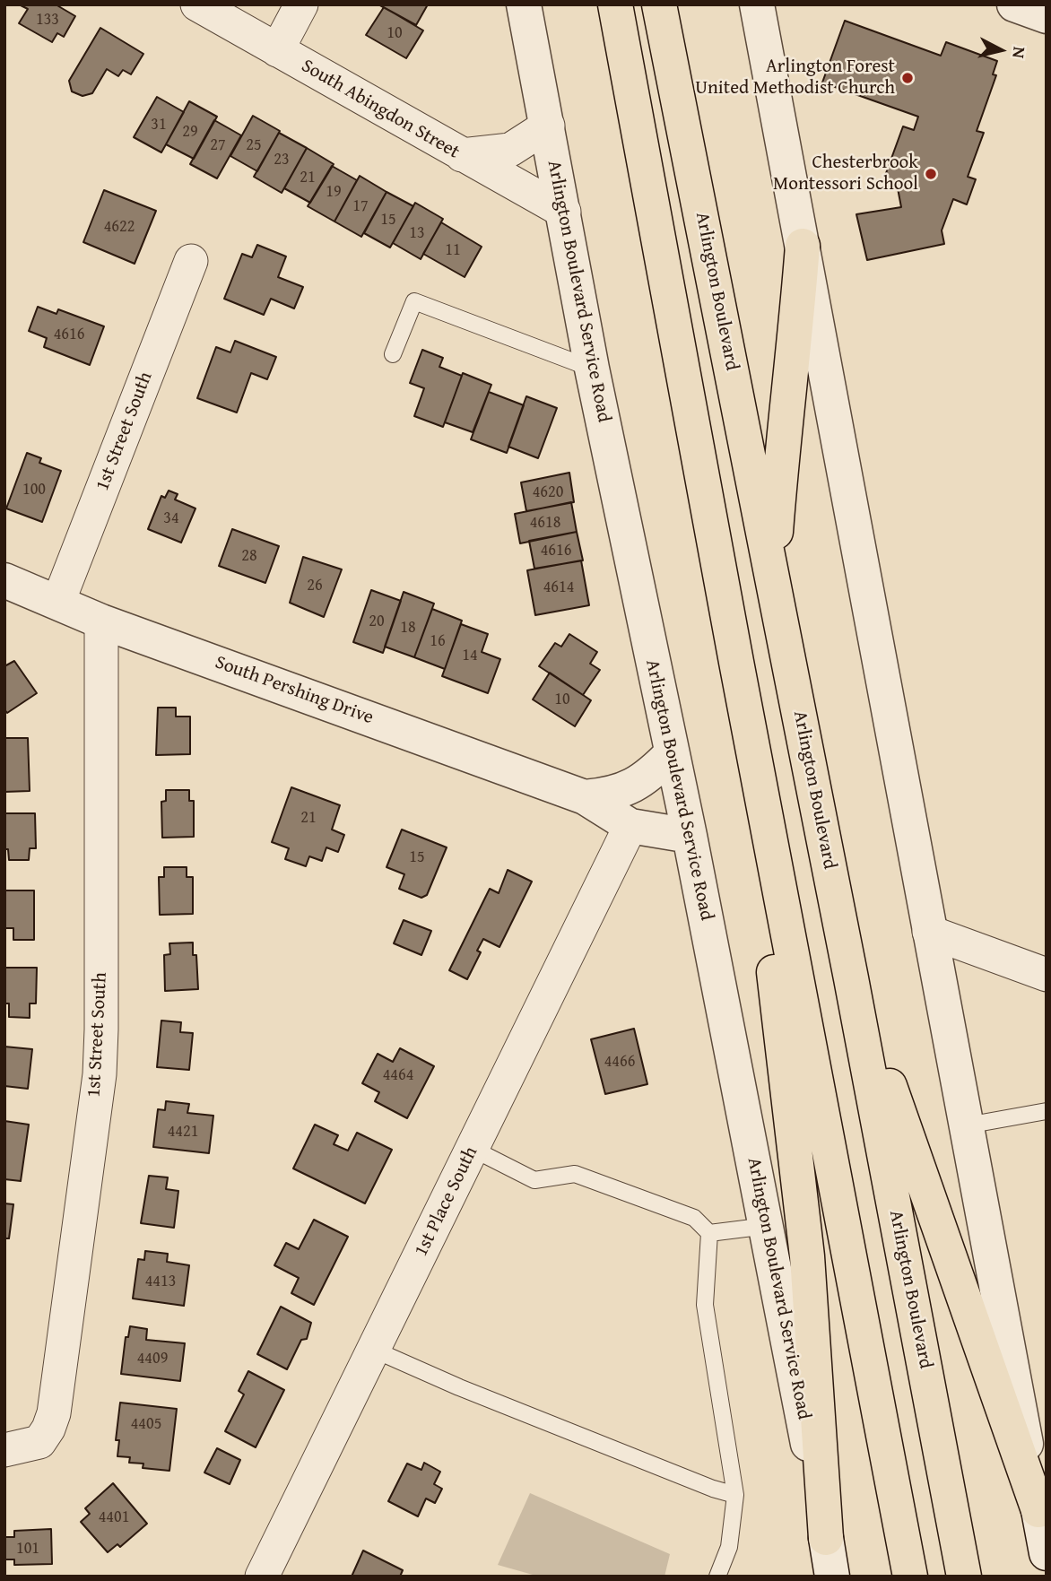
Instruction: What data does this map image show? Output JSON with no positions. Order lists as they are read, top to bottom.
{
  "streets": {
    "highway": ["Arlington Boulevard"],
    "street": [
      "South Abingdon Street",
      "Arlington Boulevard Service Road",
      "1st Street South",
      "South Pershing Drive",
      "1st Place South"
    ]
  },
  "crossings": [
    ["South Abingdon Street", "Arlington Boulevard Service Road"],
    ["Arlington Boulevard Service Road", "South Pershing Drive"],
    ["1st Street South", "South Pershing Drive"],
    ["South Pershing Drive", "1st Place South"]
  ],
  "places": ["Arlington Forest United Methodist Church", "Chesterbrook Montessori School"],
  "house_numbers": [
    "133",
    "10",
    "31",
    "29",
    "27",
    "25",
    "23",
    "21",
    "19",
    "17",
    "15",
    "4622",
    "13",
    "11",
    "4616",
    "100",
    "4620",
    "34",
    "4618",
    "4616",
    "28",
    "26",
    "4614",
    "20",
    "18",
    "16",
    "14",
    "10",
    "21",
    "15",
    "4466",
    "4464",
    "4421",
    "4413",
    "4409",
    "4405",
    "4401",
    "101"
  ],
  "north": "right"
}
